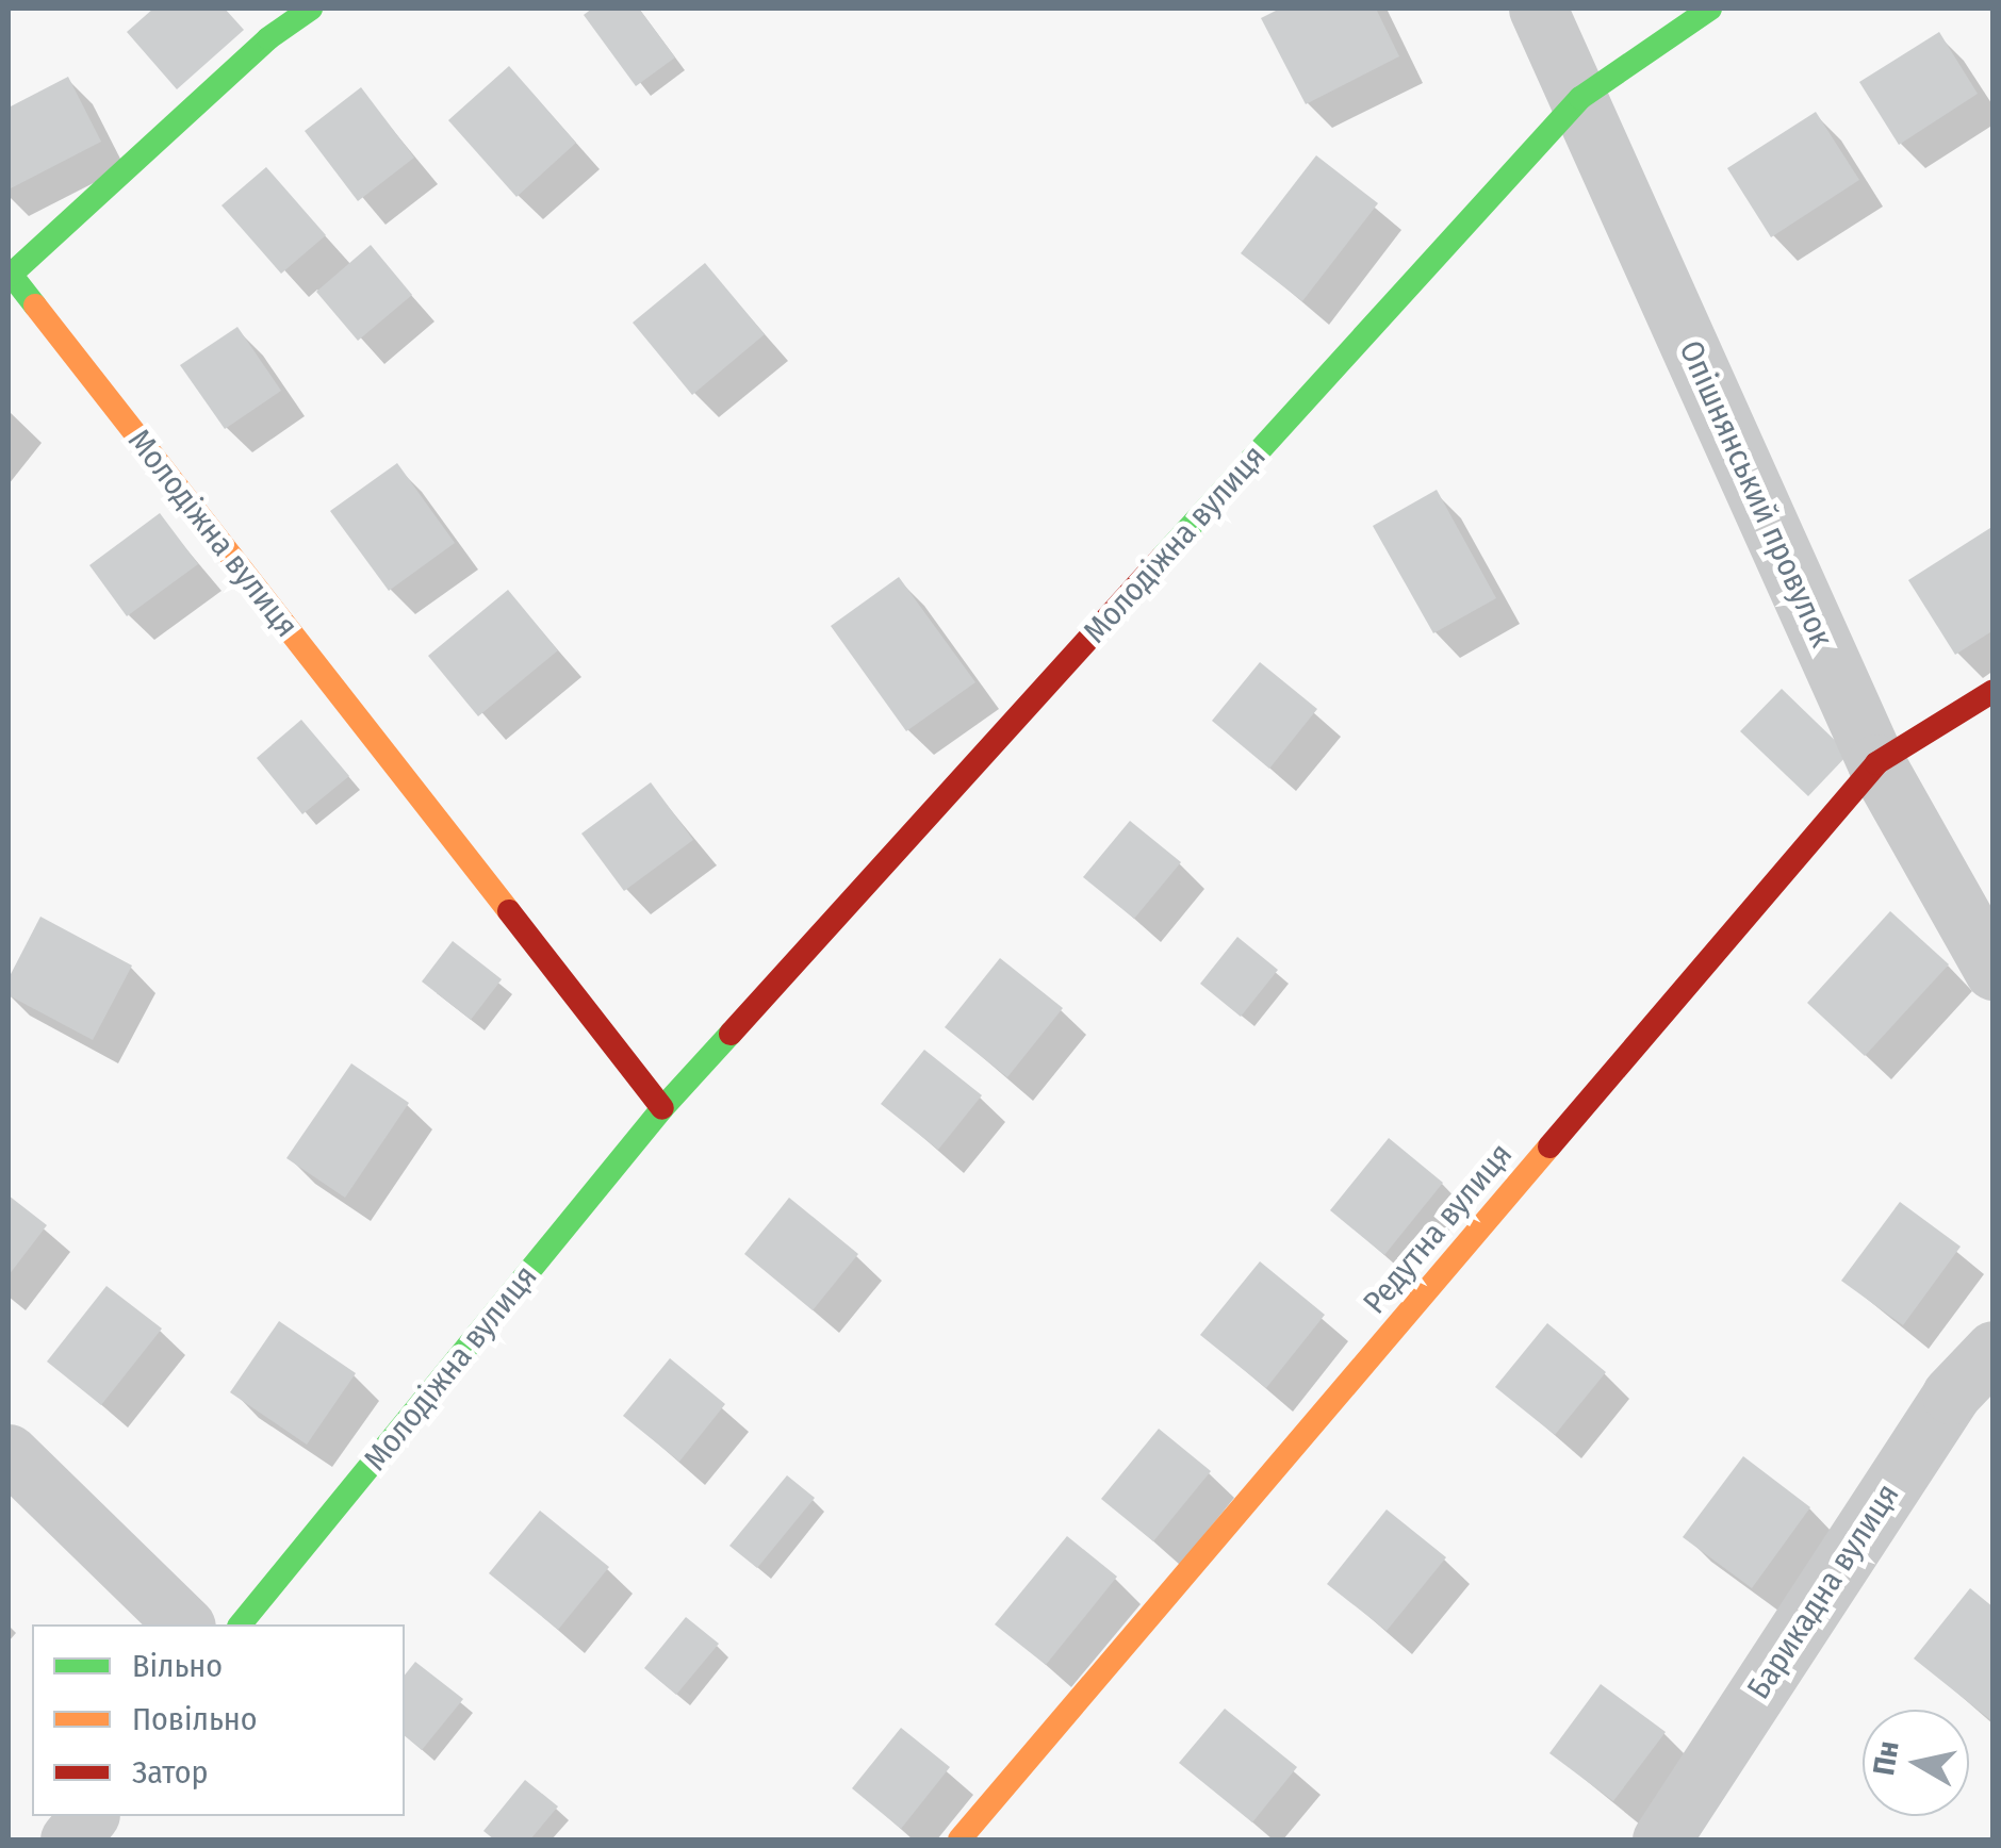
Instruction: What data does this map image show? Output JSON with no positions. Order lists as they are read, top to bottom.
{
  "streets": {
    "street": [
      "Опішнянський провулок",
      "Молодіжна вулиця",
      "Редутна вулиця",
      "Барикадна вулиця"
    ]
  },
  "crossings": [
    ["Опішнянський провулок", "Молодіжна вулиця"],
    ["Опішнянський провулок", "Редутна вулиця"]
  ],
  "legend": ["Вільно", "Повільно", "Затор"],
  "north": "left"
}
